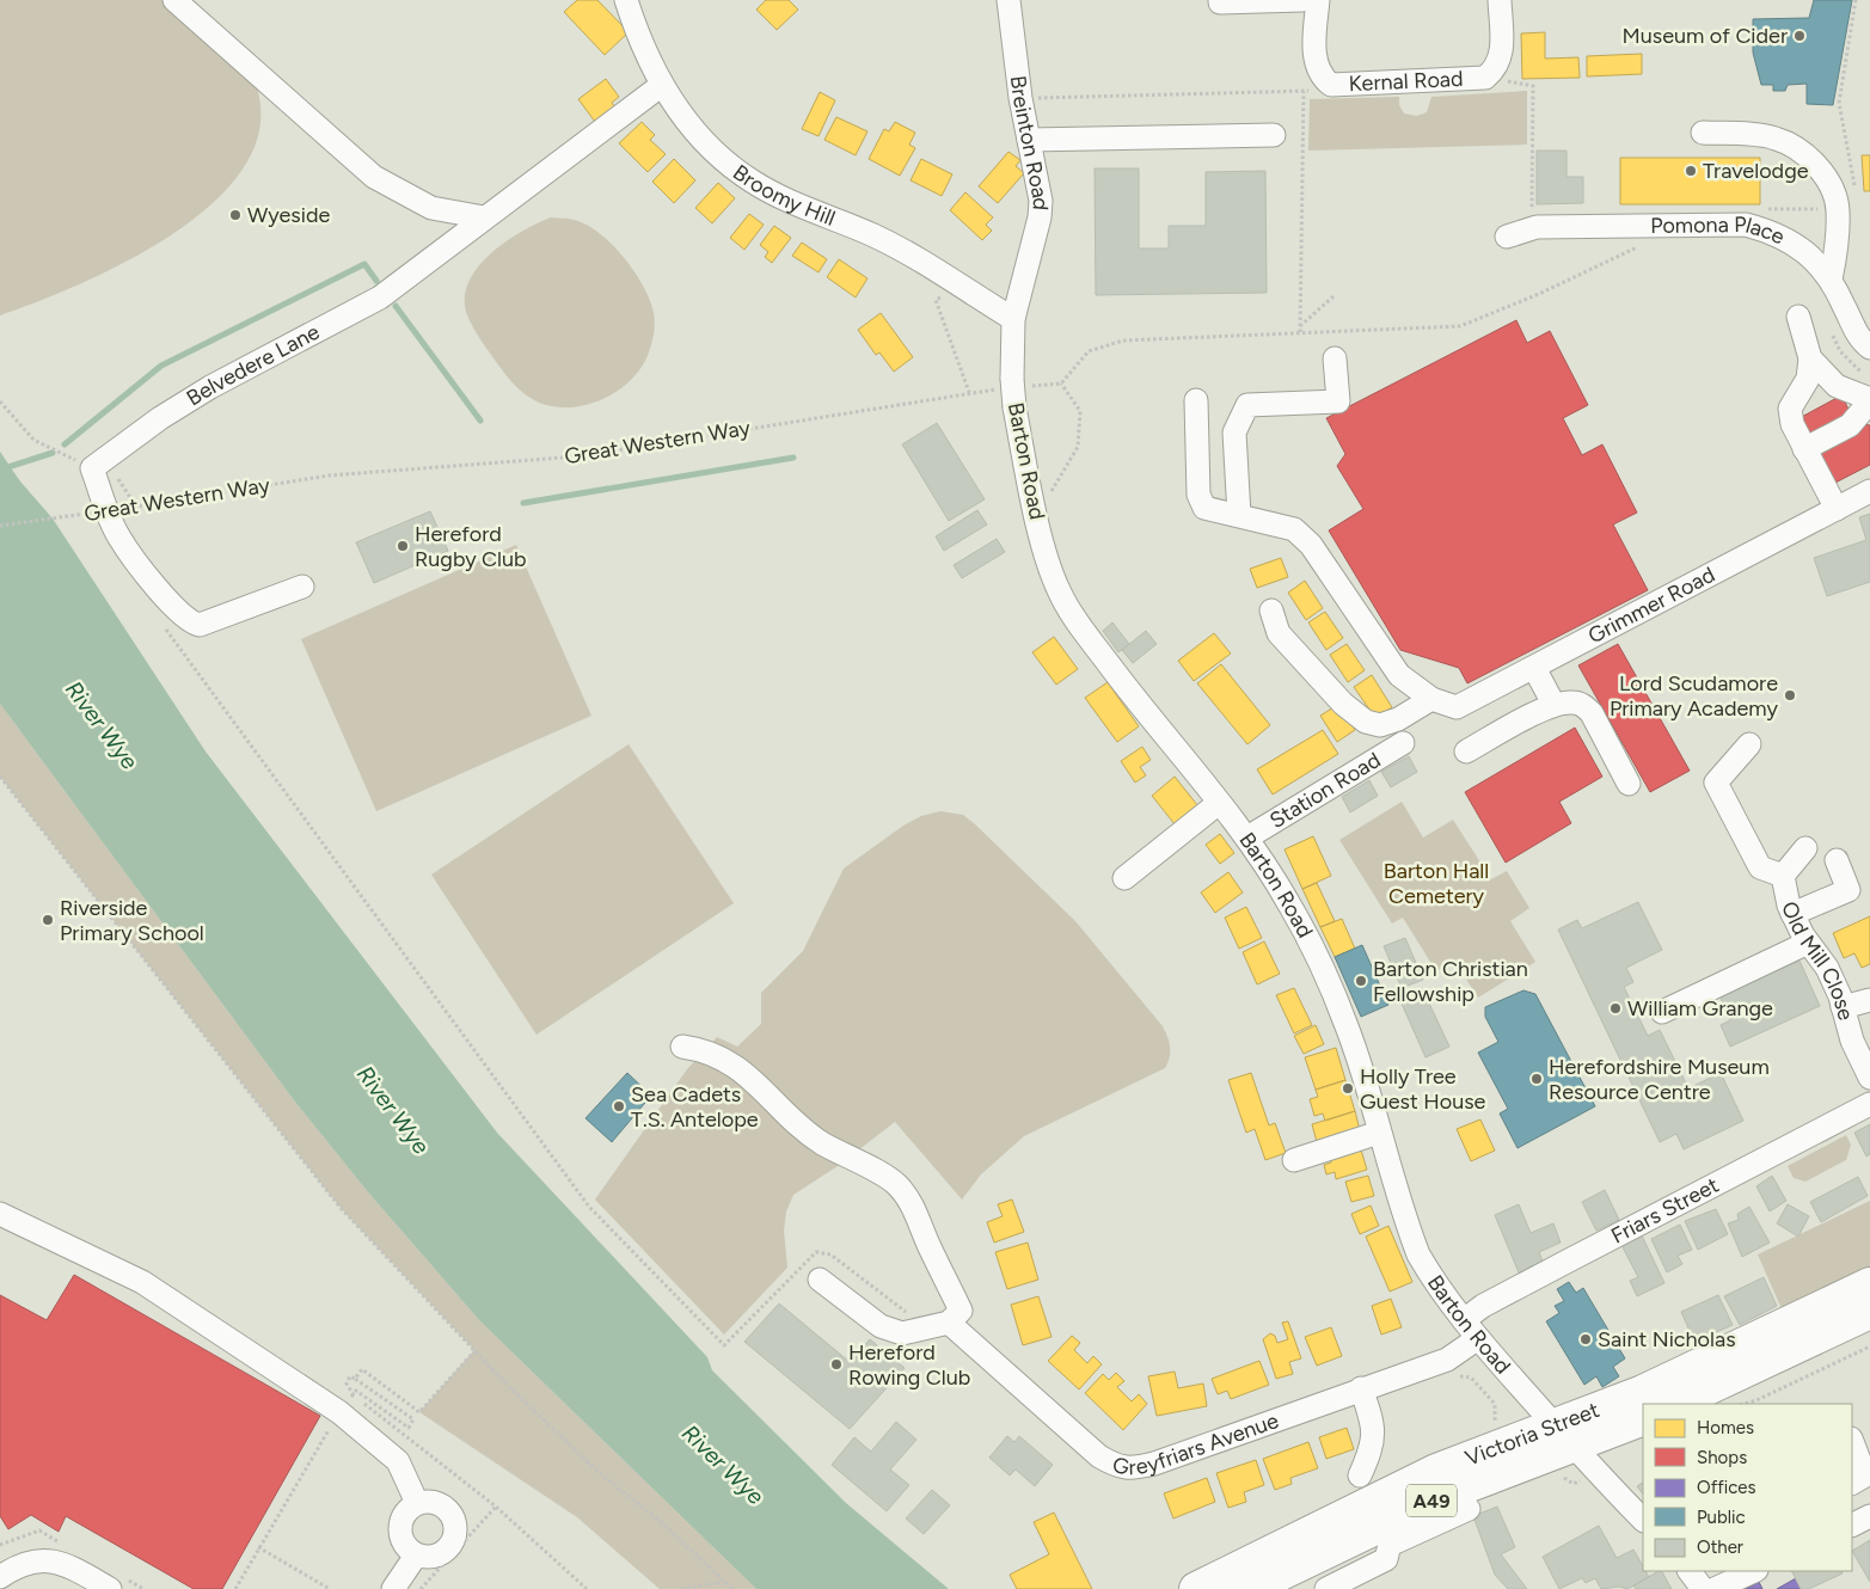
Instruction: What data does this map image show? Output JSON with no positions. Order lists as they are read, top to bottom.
{
  "streets": {
    "highway": ["Victoria Street", "A49"],
    "street": [
      "Kernal Road",
      "Breinton Road",
      "Broomy Hill",
      "Pomona Place",
      "Belvedere Lane",
      "Barton Road",
      "Grimmer Road",
      "Station Road",
      "Old Mill Close",
      "Friars Street",
      "Greyfriars Avenue"
    ],
    "path": ["Great Western Way"]
  },
  "crossings": [
    ["Breinton Road", "Broomy Hill"],
    ["Breinton Road", "Barton Road"],
    ["Broomy Hill", "Belvedere Lane"],
    ["Broomy Hill", "Barton Road"],
    ["Great Western Way", "Barton Road"],
    ["Barton Road", "Station Road"],
    ["Barton Road", "Friars Street"],
    ["Barton Road", "Victoria Street"],
    ["Barton Road", "Greyfriars Avenue"]
  ],
  "water": ["River Wye"],
  "parks": ["Barton Hall Cemetery"],
  "places": [
    "Museum of Cider",
    "Travelodge",
    "Wyeside",
    "Hereford Rugby Club",
    "Lord Scudamore Primary Academy",
    "Riverside Primary School",
    "Barton Christian Fellowship",
    "William Grange",
    "Herefordshire Museum Resource Centre",
    "Holly Tree Guest House",
    "Sea Cadets T.S. Antelope",
    "Saint Nicholas",
    "Hereford Rowing Club"
  ],
  "legend": [
    "Homes",
    "Shops",
    "Offices",
    "Public",
    "Other"
  ]
}
